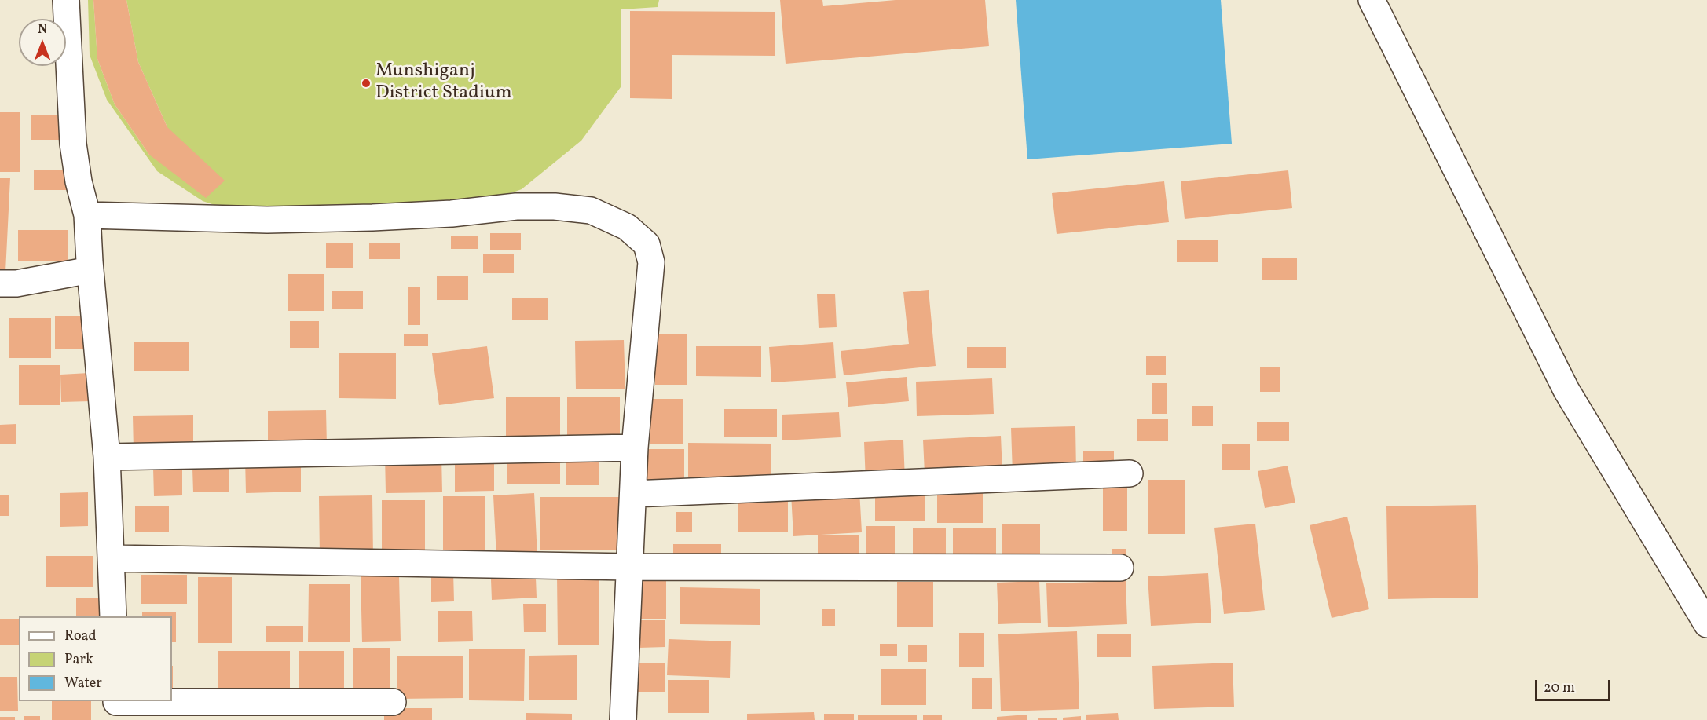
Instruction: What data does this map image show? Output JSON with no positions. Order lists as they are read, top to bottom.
{
  "places": ["Munshiganj District Stadium"],
  "legend": ["Road", "Park", "Water"],
  "scale_bar": "20 m",
  "north": "top"
}
